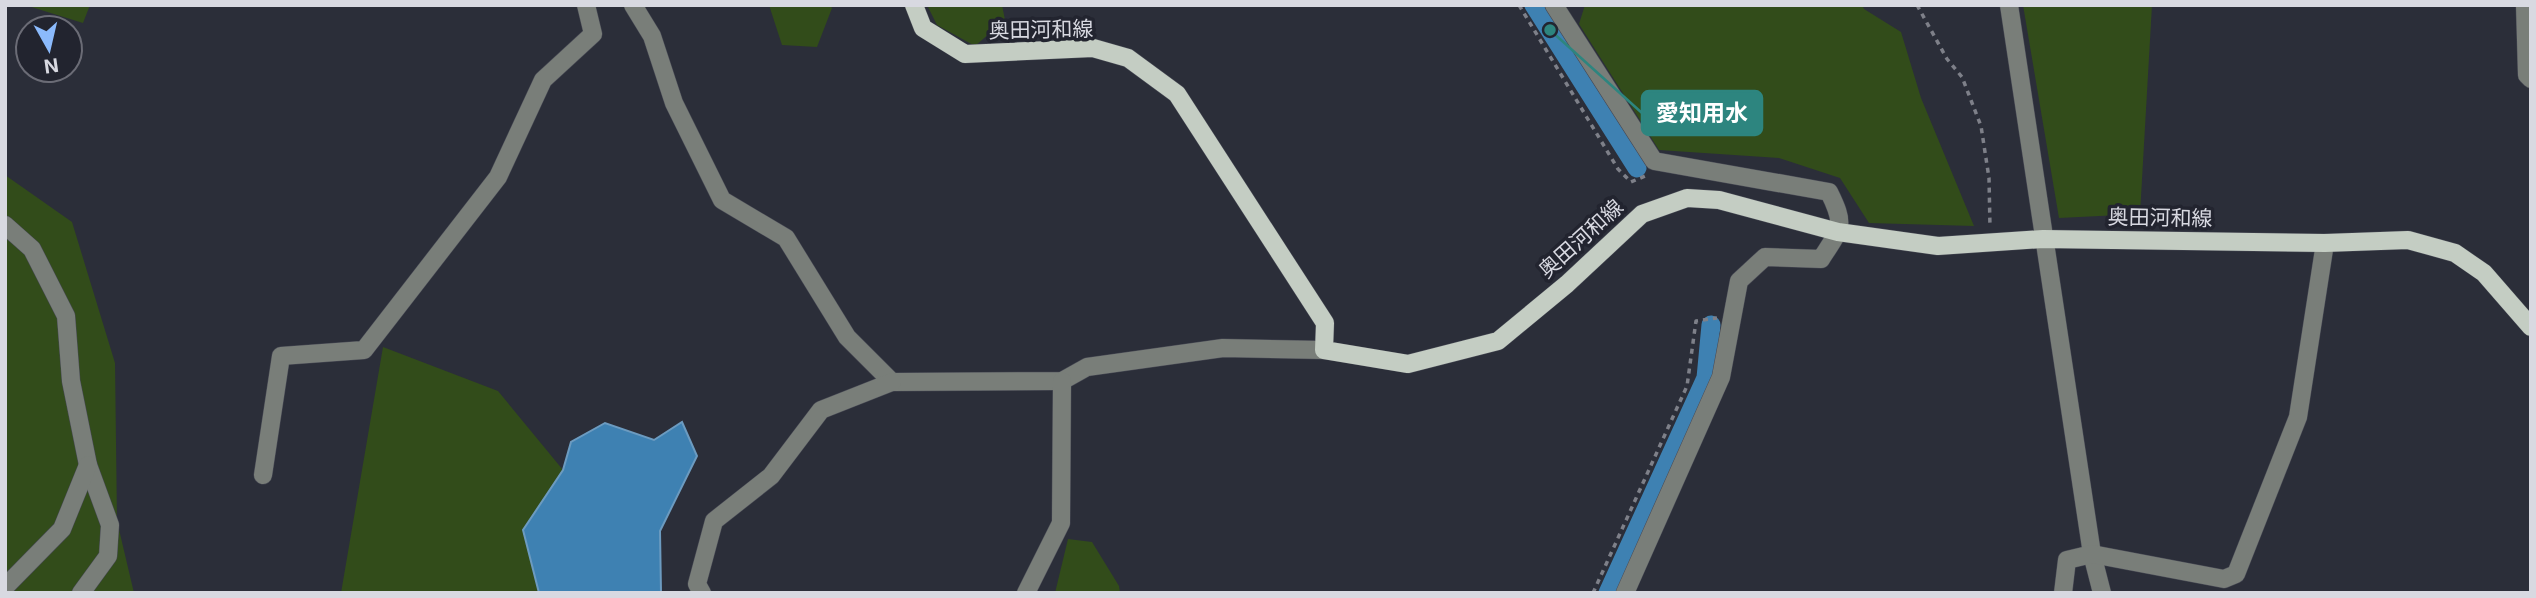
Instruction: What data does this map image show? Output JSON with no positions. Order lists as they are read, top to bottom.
{
  "streets": {
    "main road": ["奥田河和線"]
  },
  "places": ["愛知用水"],
  "north": "bottom"
}
